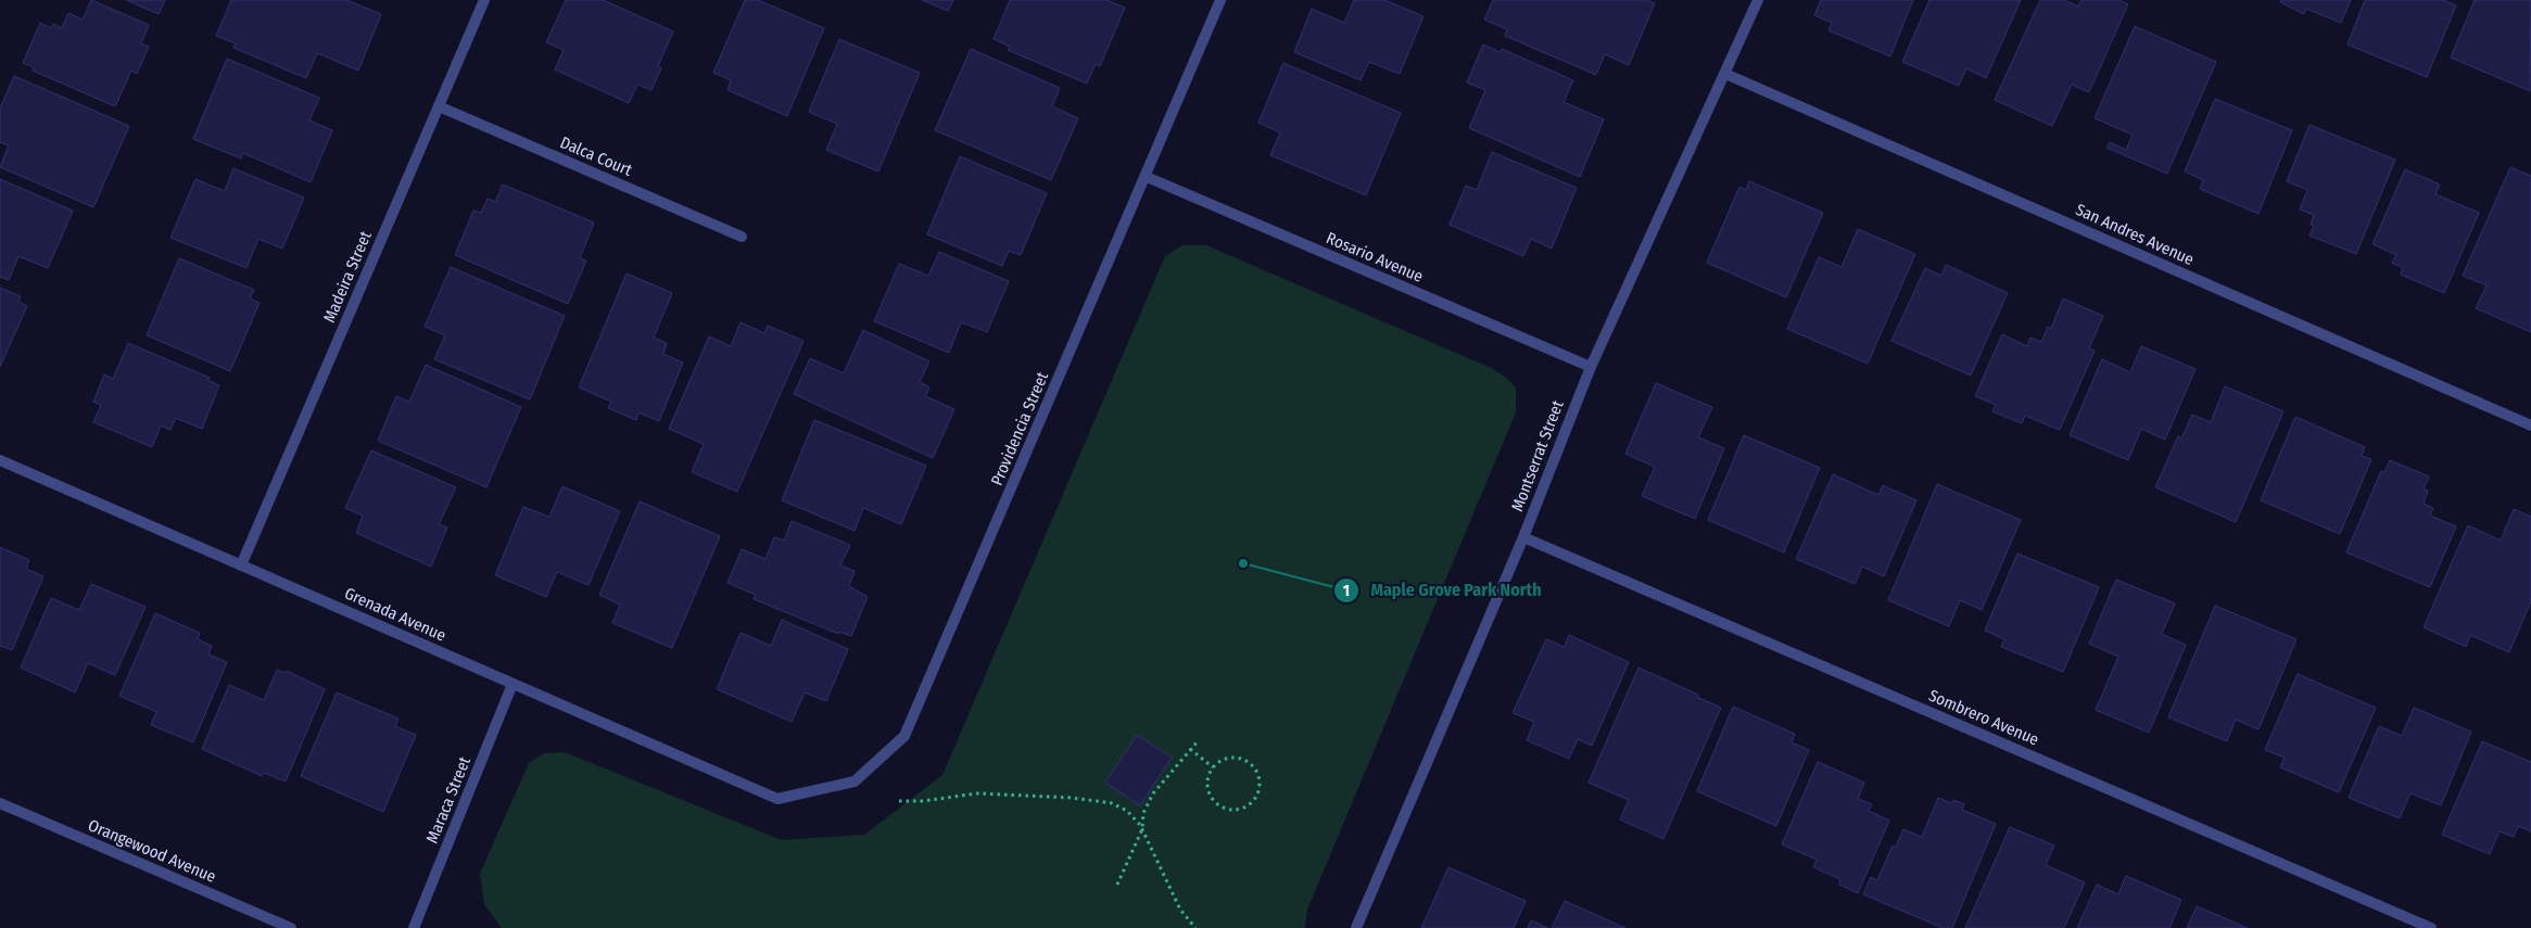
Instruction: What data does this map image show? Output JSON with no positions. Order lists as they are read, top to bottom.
{
  "streets": {
    "street": [
      "Dalca Court",
      "San Andres Avenue",
      "Rosario Avenue",
      "Madeira Street",
      "Providencia Street",
      "Montserrat Street",
      "Grenada Avenue",
      "Sombrero Avenue",
      "Maraca Street",
      "Orangewood Avenue"
    ]
  },
  "crossings": [
    ["Dalca Court", "Madeira Street"],
    ["San Andres Avenue", "Montserrat Street"],
    ["Rosario Avenue", "Providencia Street"],
    ["Rosario Avenue", "Montserrat Street"],
    ["Madeira Street", "Grenada Avenue"],
    ["Providencia Street", "Grenada Avenue"],
    ["Montserrat Street", "Sombrero Avenue"],
    ["Grenada Avenue", "Maraca Street"]
  ],
  "places": ["Maple Grove Park North"]
}
